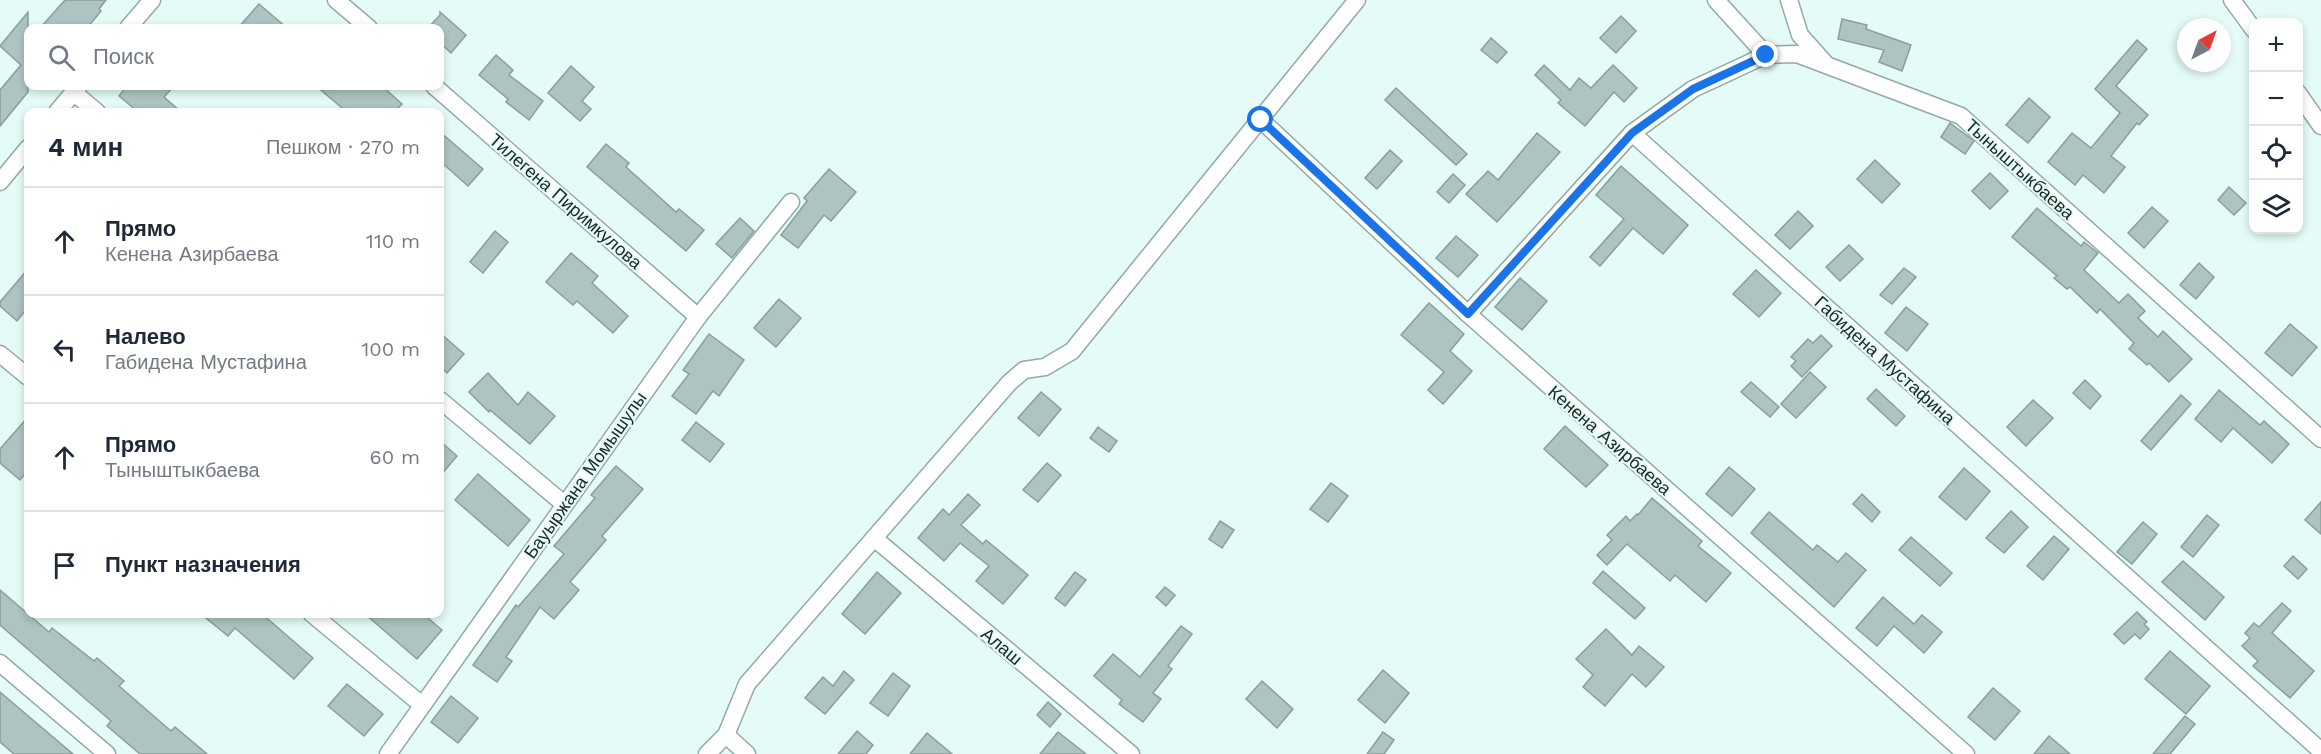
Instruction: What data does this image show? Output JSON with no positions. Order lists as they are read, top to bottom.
{
  "streets": {
    "street": [
      "Тыныштыкбаева",
      "Тилегена Пиримкулова",
      "Габидена Мустафина",
      "Кенена Азирбаева",
      "Бауыржана Момышулы",
      "Алаш"
    ]
  },
  "crossings": [
    ["Тыныштыкбаева", "Габидена Мустафина"],
    ["Тилегена Пиримкулова", "Бауыржана Момышулы"]
  ],
  "north": "top right",
  "page": {
    "map_buttons": ["+", "−"],
    "search": "Поиск",
    "heading": ["4 мин", "Пешком · 270 m"],
    "list": [
      ["Прямо", "Кенена Азирбаева", "110 m"],
      ["Налево", "Габидена Мустафина", "100 m"],
      ["Прямо", "Тыныштыкбаева", "60 m"],
      "Пункт назначения"
    ]
  }
}
